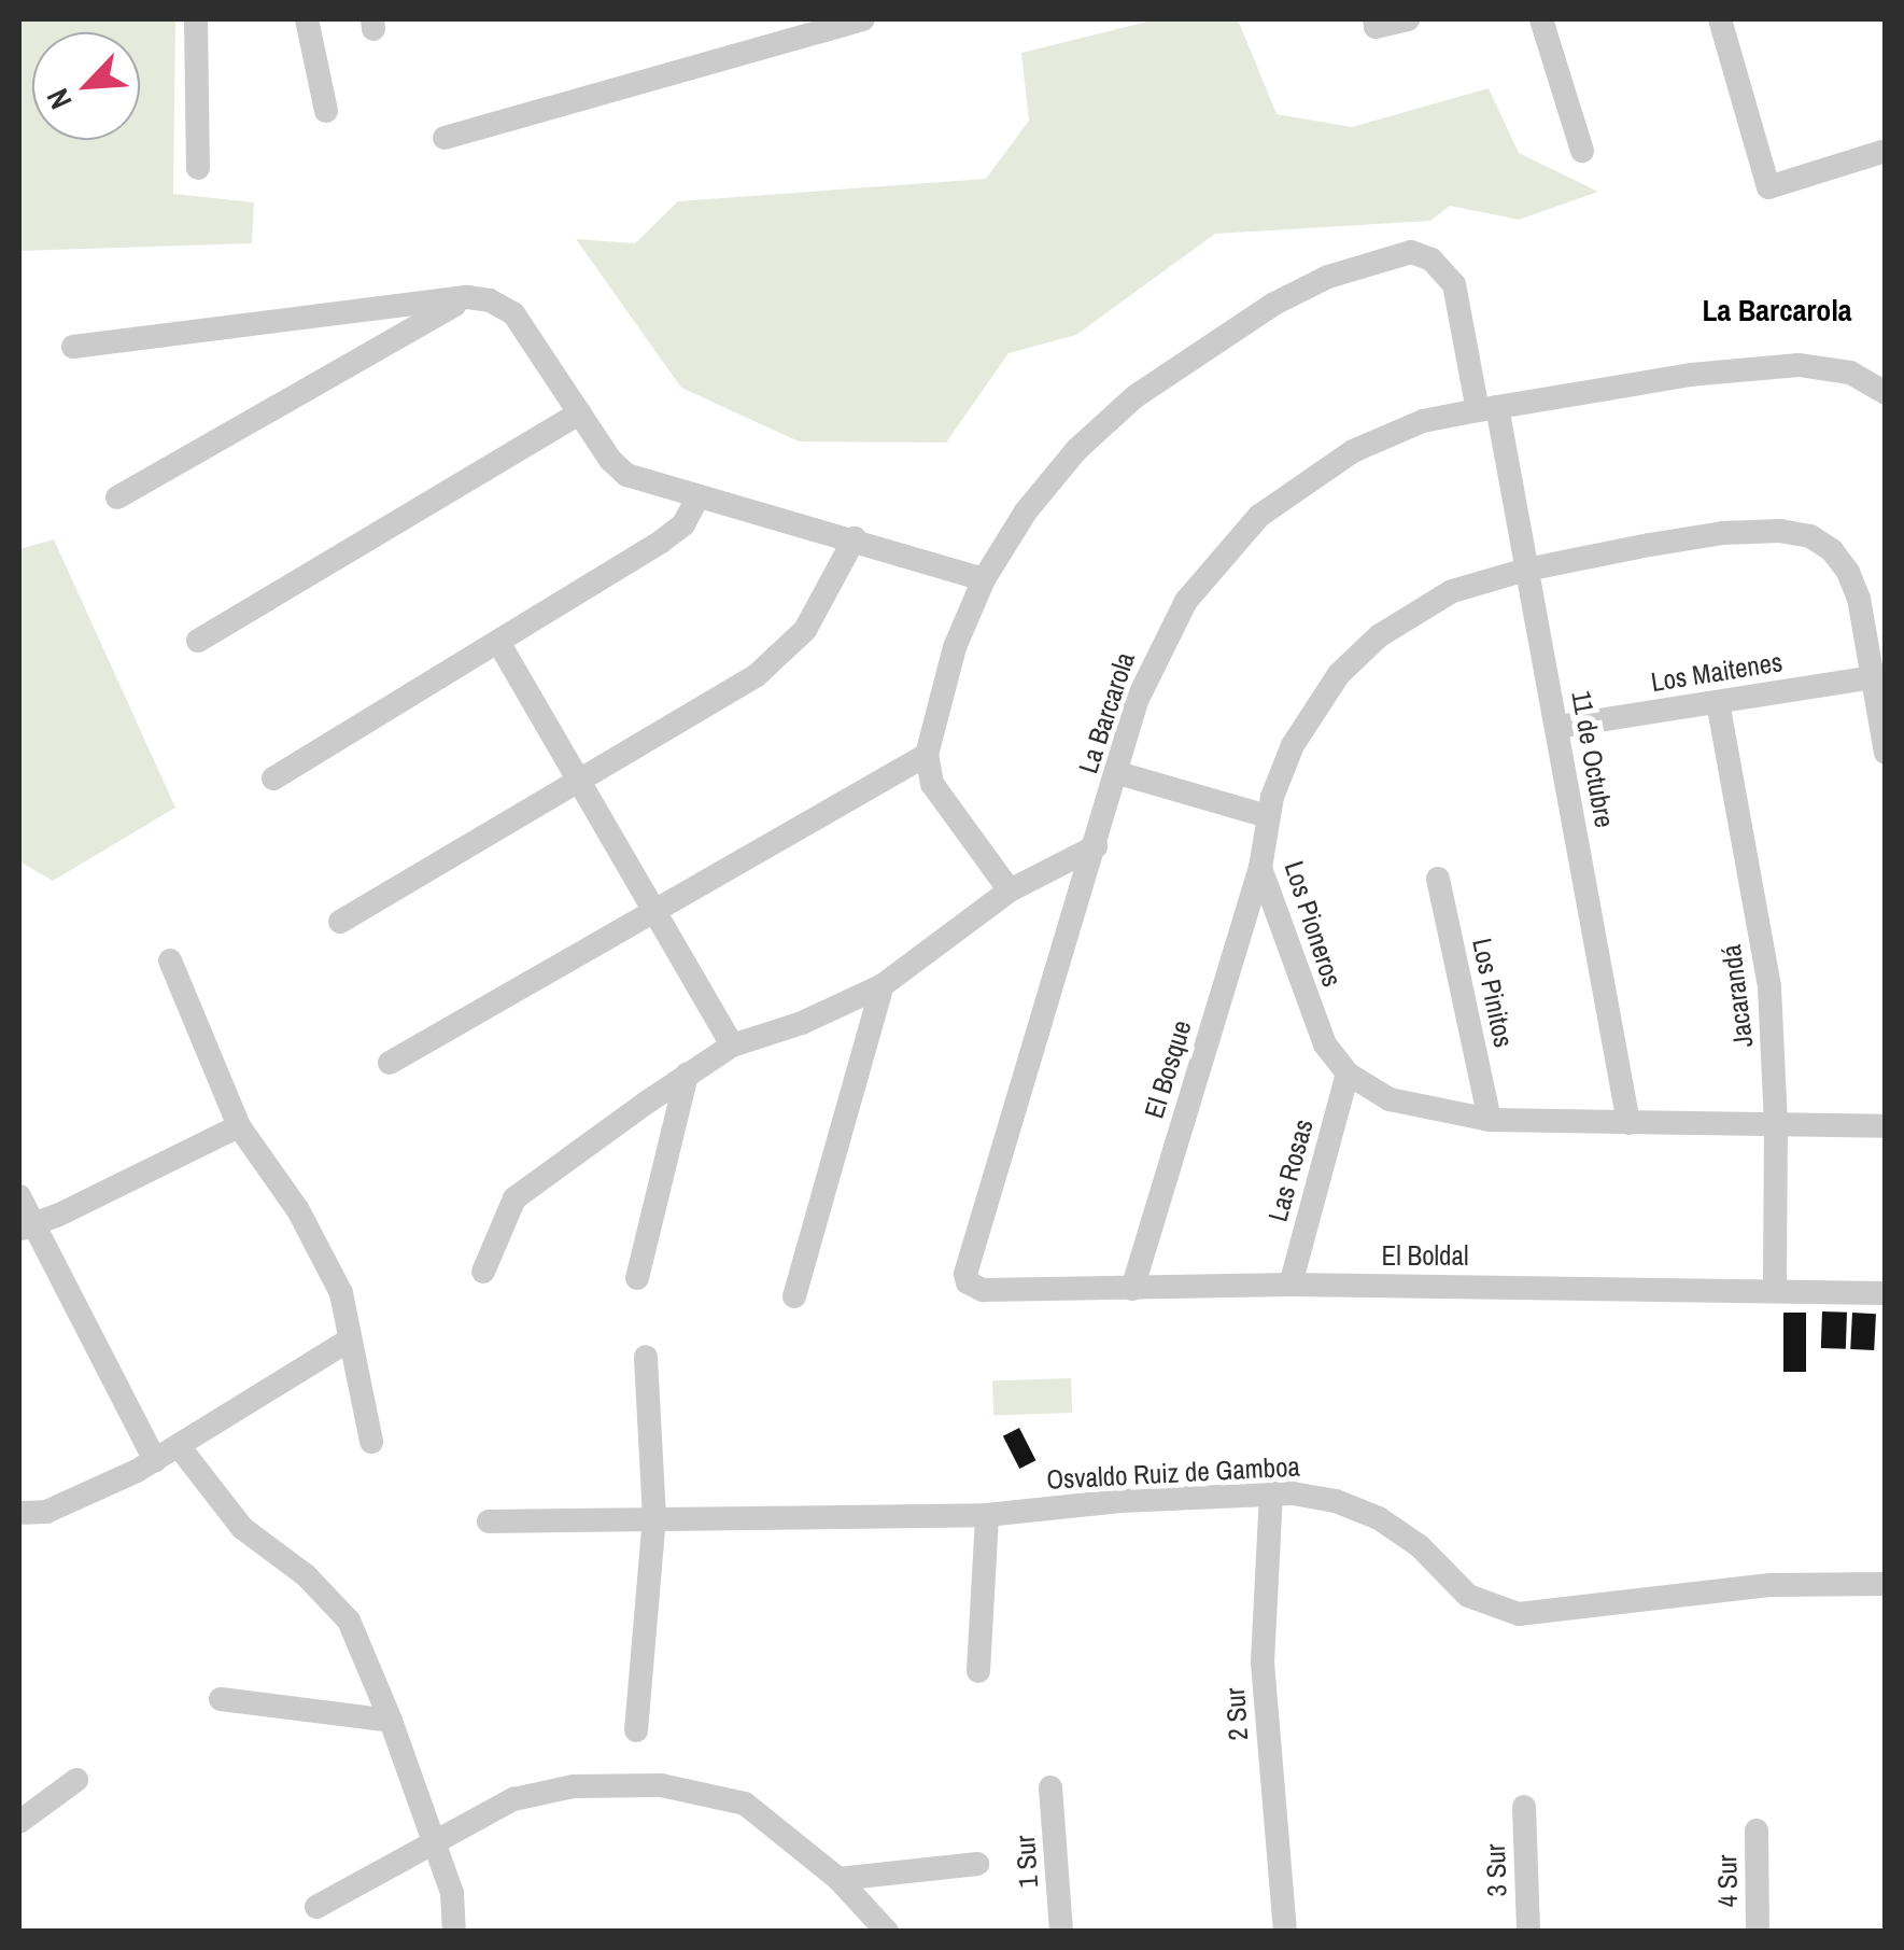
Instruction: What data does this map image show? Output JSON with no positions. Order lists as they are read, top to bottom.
{
  "streets": {
    "street": [
      "Los Maitenes",
      "La Barcarola",
      "11 de Octubre",
      "Los Pioneros",
      "Los Pinitos",
      "Jacarandá",
      "El Bosque",
      "Las Rosas",
      "El Boldal",
      "Osvaldo Ruiz de Gamboa",
      "2 Sur",
      "1 Sur",
      "3 Sur",
      "4 Sur"
    ]
  },
  "crossings": [
    ["Los Maitenes", "11 de Octubre"],
    ["Los Maitenes", "Los Pioneros"],
    ["Los Maitenes", "Jacarandá"],
    ["La Barcarola", "11 de Octubre"],
    ["La Barcarola", "El Boldal"],
    ["11 de Octubre", "Los Pioneros"],
    ["Los Pioneros", "Los Pinitos"],
    ["Los Pioneros", "Jacarandá"],
    ["Los Pioneros", "El Bosque"],
    ["Los Pioneros", "Las Rosas"],
    ["Jacarandá", "El Boldal"],
    ["El Bosque", "El Boldal"],
    ["Las Rosas", "El Boldal"],
    ["Osvaldo Ruiz de Gamboa", "2 Sur"]
  ],
  "districts": ["La Barcarola"],
  "north": "bottom left"
}
